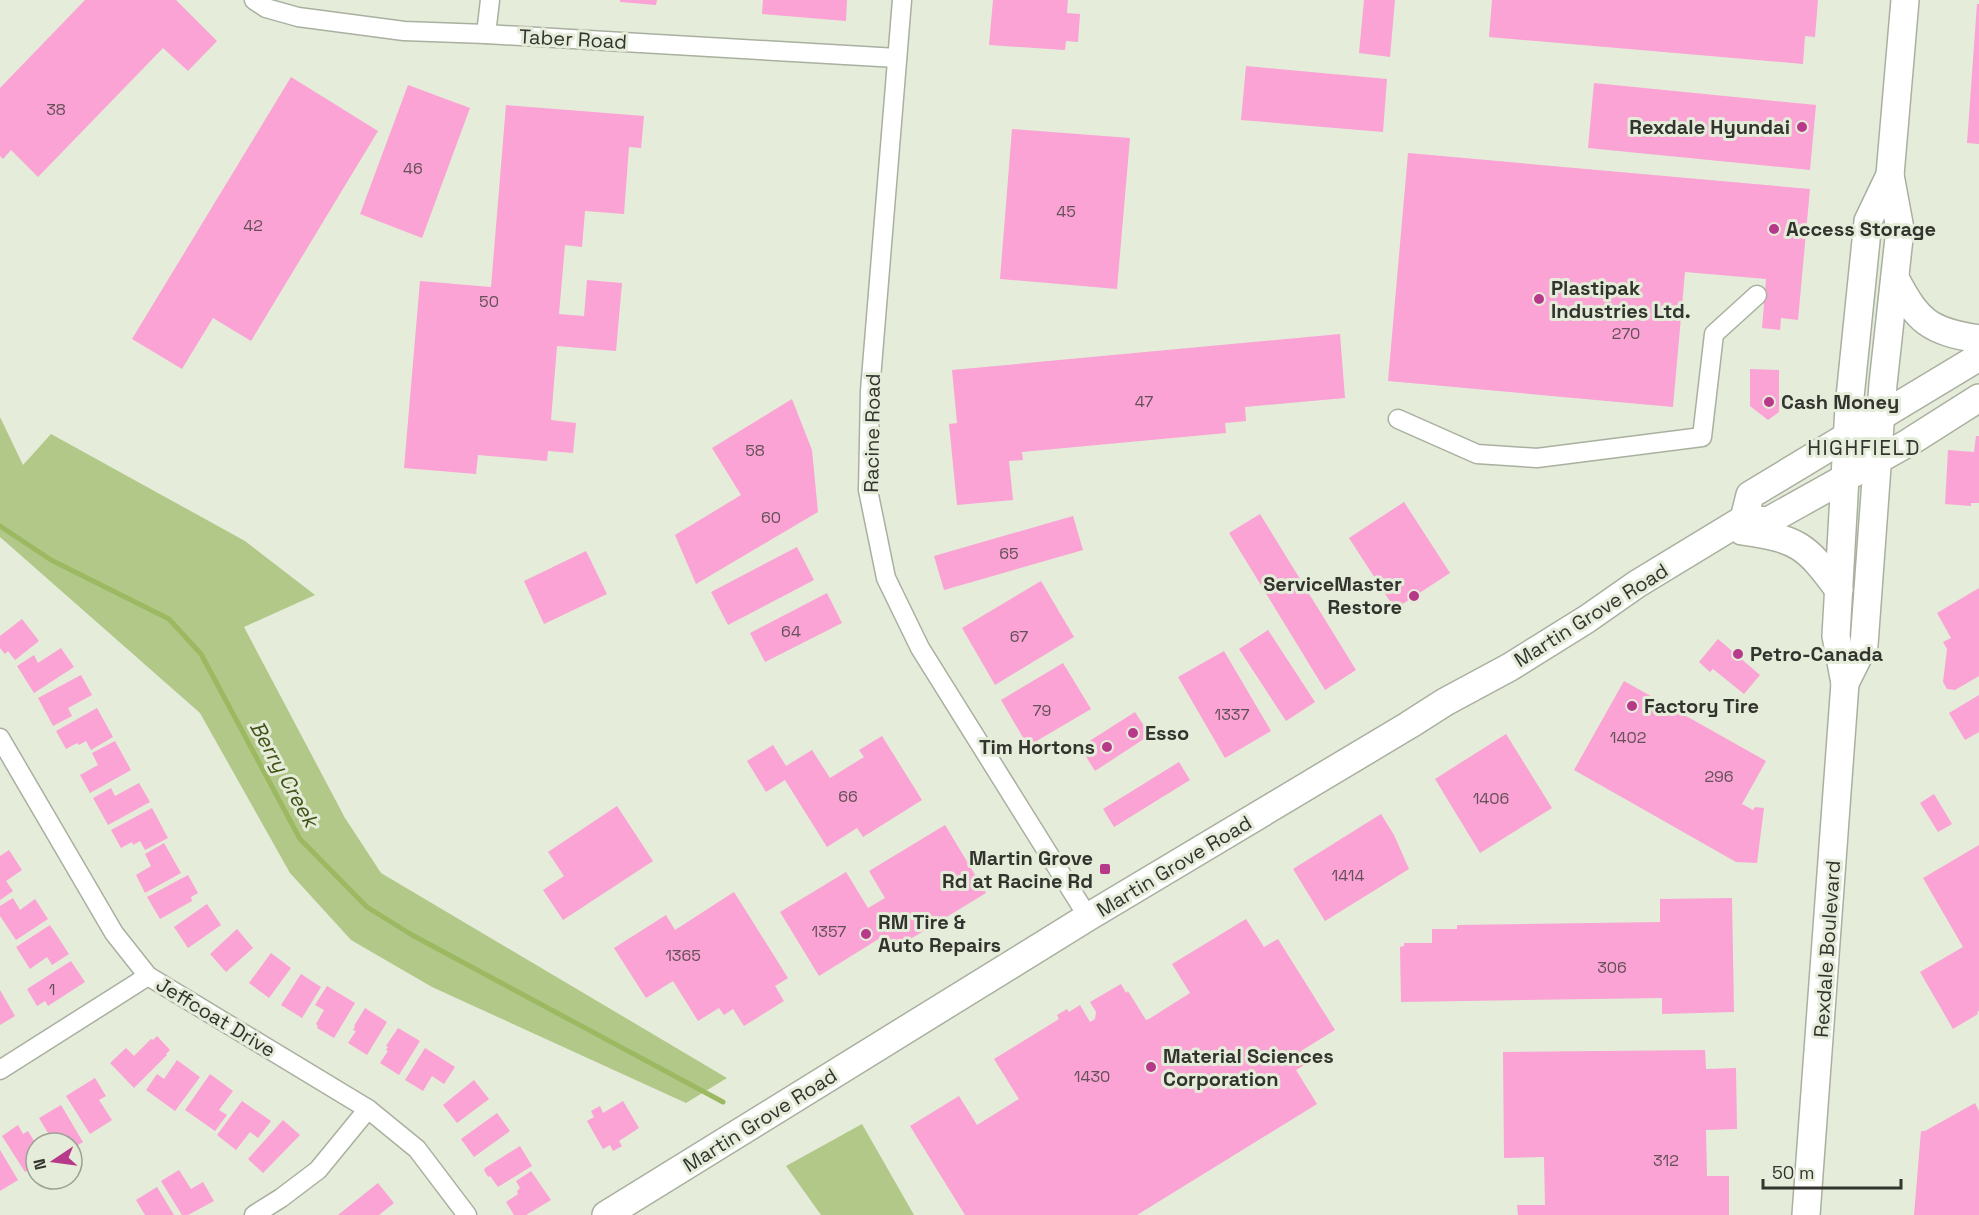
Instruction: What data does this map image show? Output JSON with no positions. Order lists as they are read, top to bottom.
{
  "streets": {
    "main road": ["Martin Grove Road", "Rexdale Boulevard"],
    "street": ["Taber Road", "Racine Road", "Jeffcoat Drive"]
  },
  "crossings": [
    ["Taber Road", "Racine Road"],
    ["Racine Road", "Martin Grove Road"],
    ["Martin Grove Road", "Rexdale Boulevard"]
  ],
  "districts": ["HIGHFIELD"],
  "water": ["Berry Creek"],
  "places": {
    "other": [
      "Rexdale Hyundai",
      "Access Storage",
      "Plastipak Industries Ltd.",
      "Cash Money",
      "ServiceMaster Restore",
      "Petro-Canada",
      "Factory Tire",
      "Esso",
      "Tim Hortons",
      "RM Tire & Auto Repairs",
      "Material Sciences Corporation"
    ],
    "transit": ["Martin Grove Rd at Racine Rd"]
  },
  "house_numbers": [
    "38",
    "46",
    "45",
    "42",
    "50",
    "270",
    "47",
    "58",
    "60",
    "65",
    "64",
    "67",
    "79",
    "1337",
    "1402",
    "296",
    "66",
    "1406",
    "1414",
    "1357",
    "1365",
    "306",
    "1",
    "1430",
    "312"
  ],
  "scale_bar": "50 m",
  "north": "left"
}
